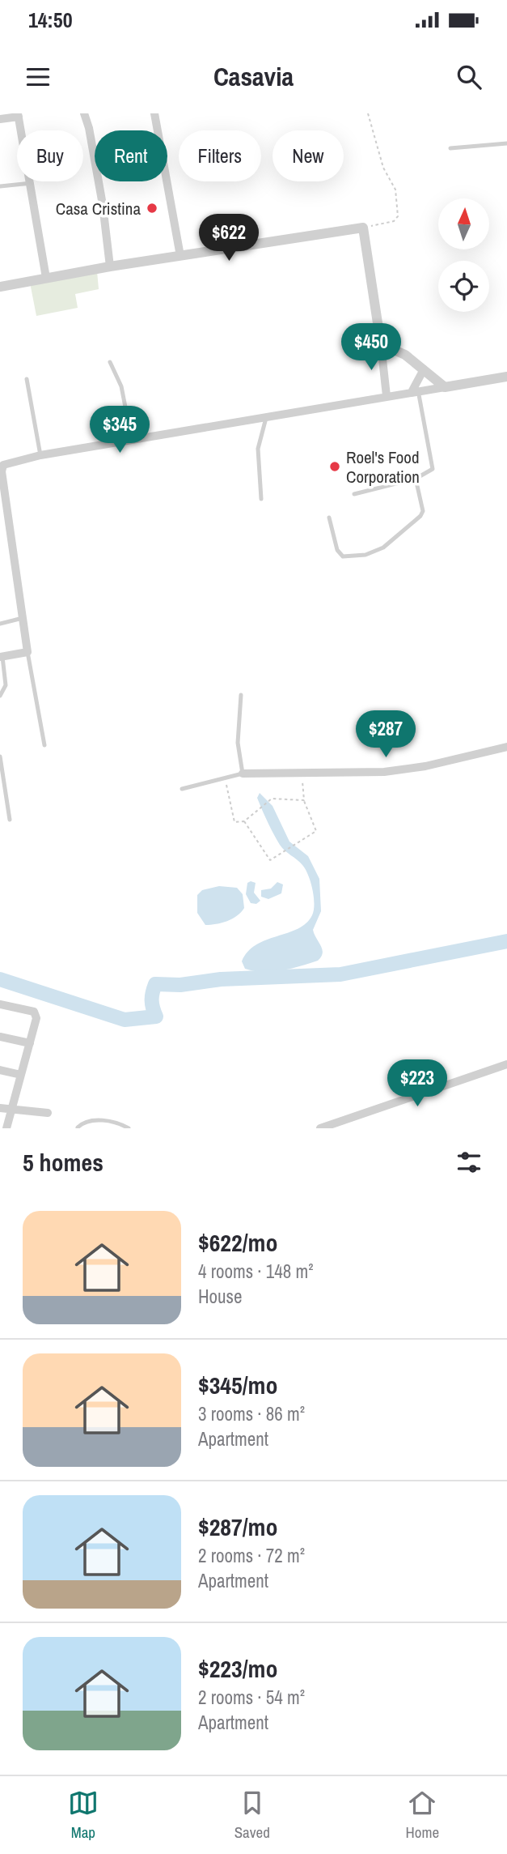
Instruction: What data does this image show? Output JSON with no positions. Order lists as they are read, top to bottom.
{
  "places": ["Casa Cristina", "Roel's Food Corporation"],
  "north": "top",
  "page": {
    "status": "14:50",
    "header": "Casavia",
    "chip": [
      "Buy",
      "Rent",
      "Filters",
      "New"
    ],
    "price": [
      "$622",
      "$450",
      "$345",
      "$287",
      "$223"
    ],
    "heading": "5 homes",
    "list": [
      {
        "name": "$622/mo",
        "note": "4 rooms · 148 m² · House"
      },
      {
        "name": "$345/mo",
        "note": "3 rooms · 86 m² · Apartment"
      },
      {
        "name": "$287/mo",
        "note": "2 rooms · 72 m² · Apartment"
      },
      {
        "name": "$223/mo",
        "note": "2 rooms · 54 m² · Apartment"
      }
    ],
    "tabs": ["Map", "Saved", "Home"]
  }
}
